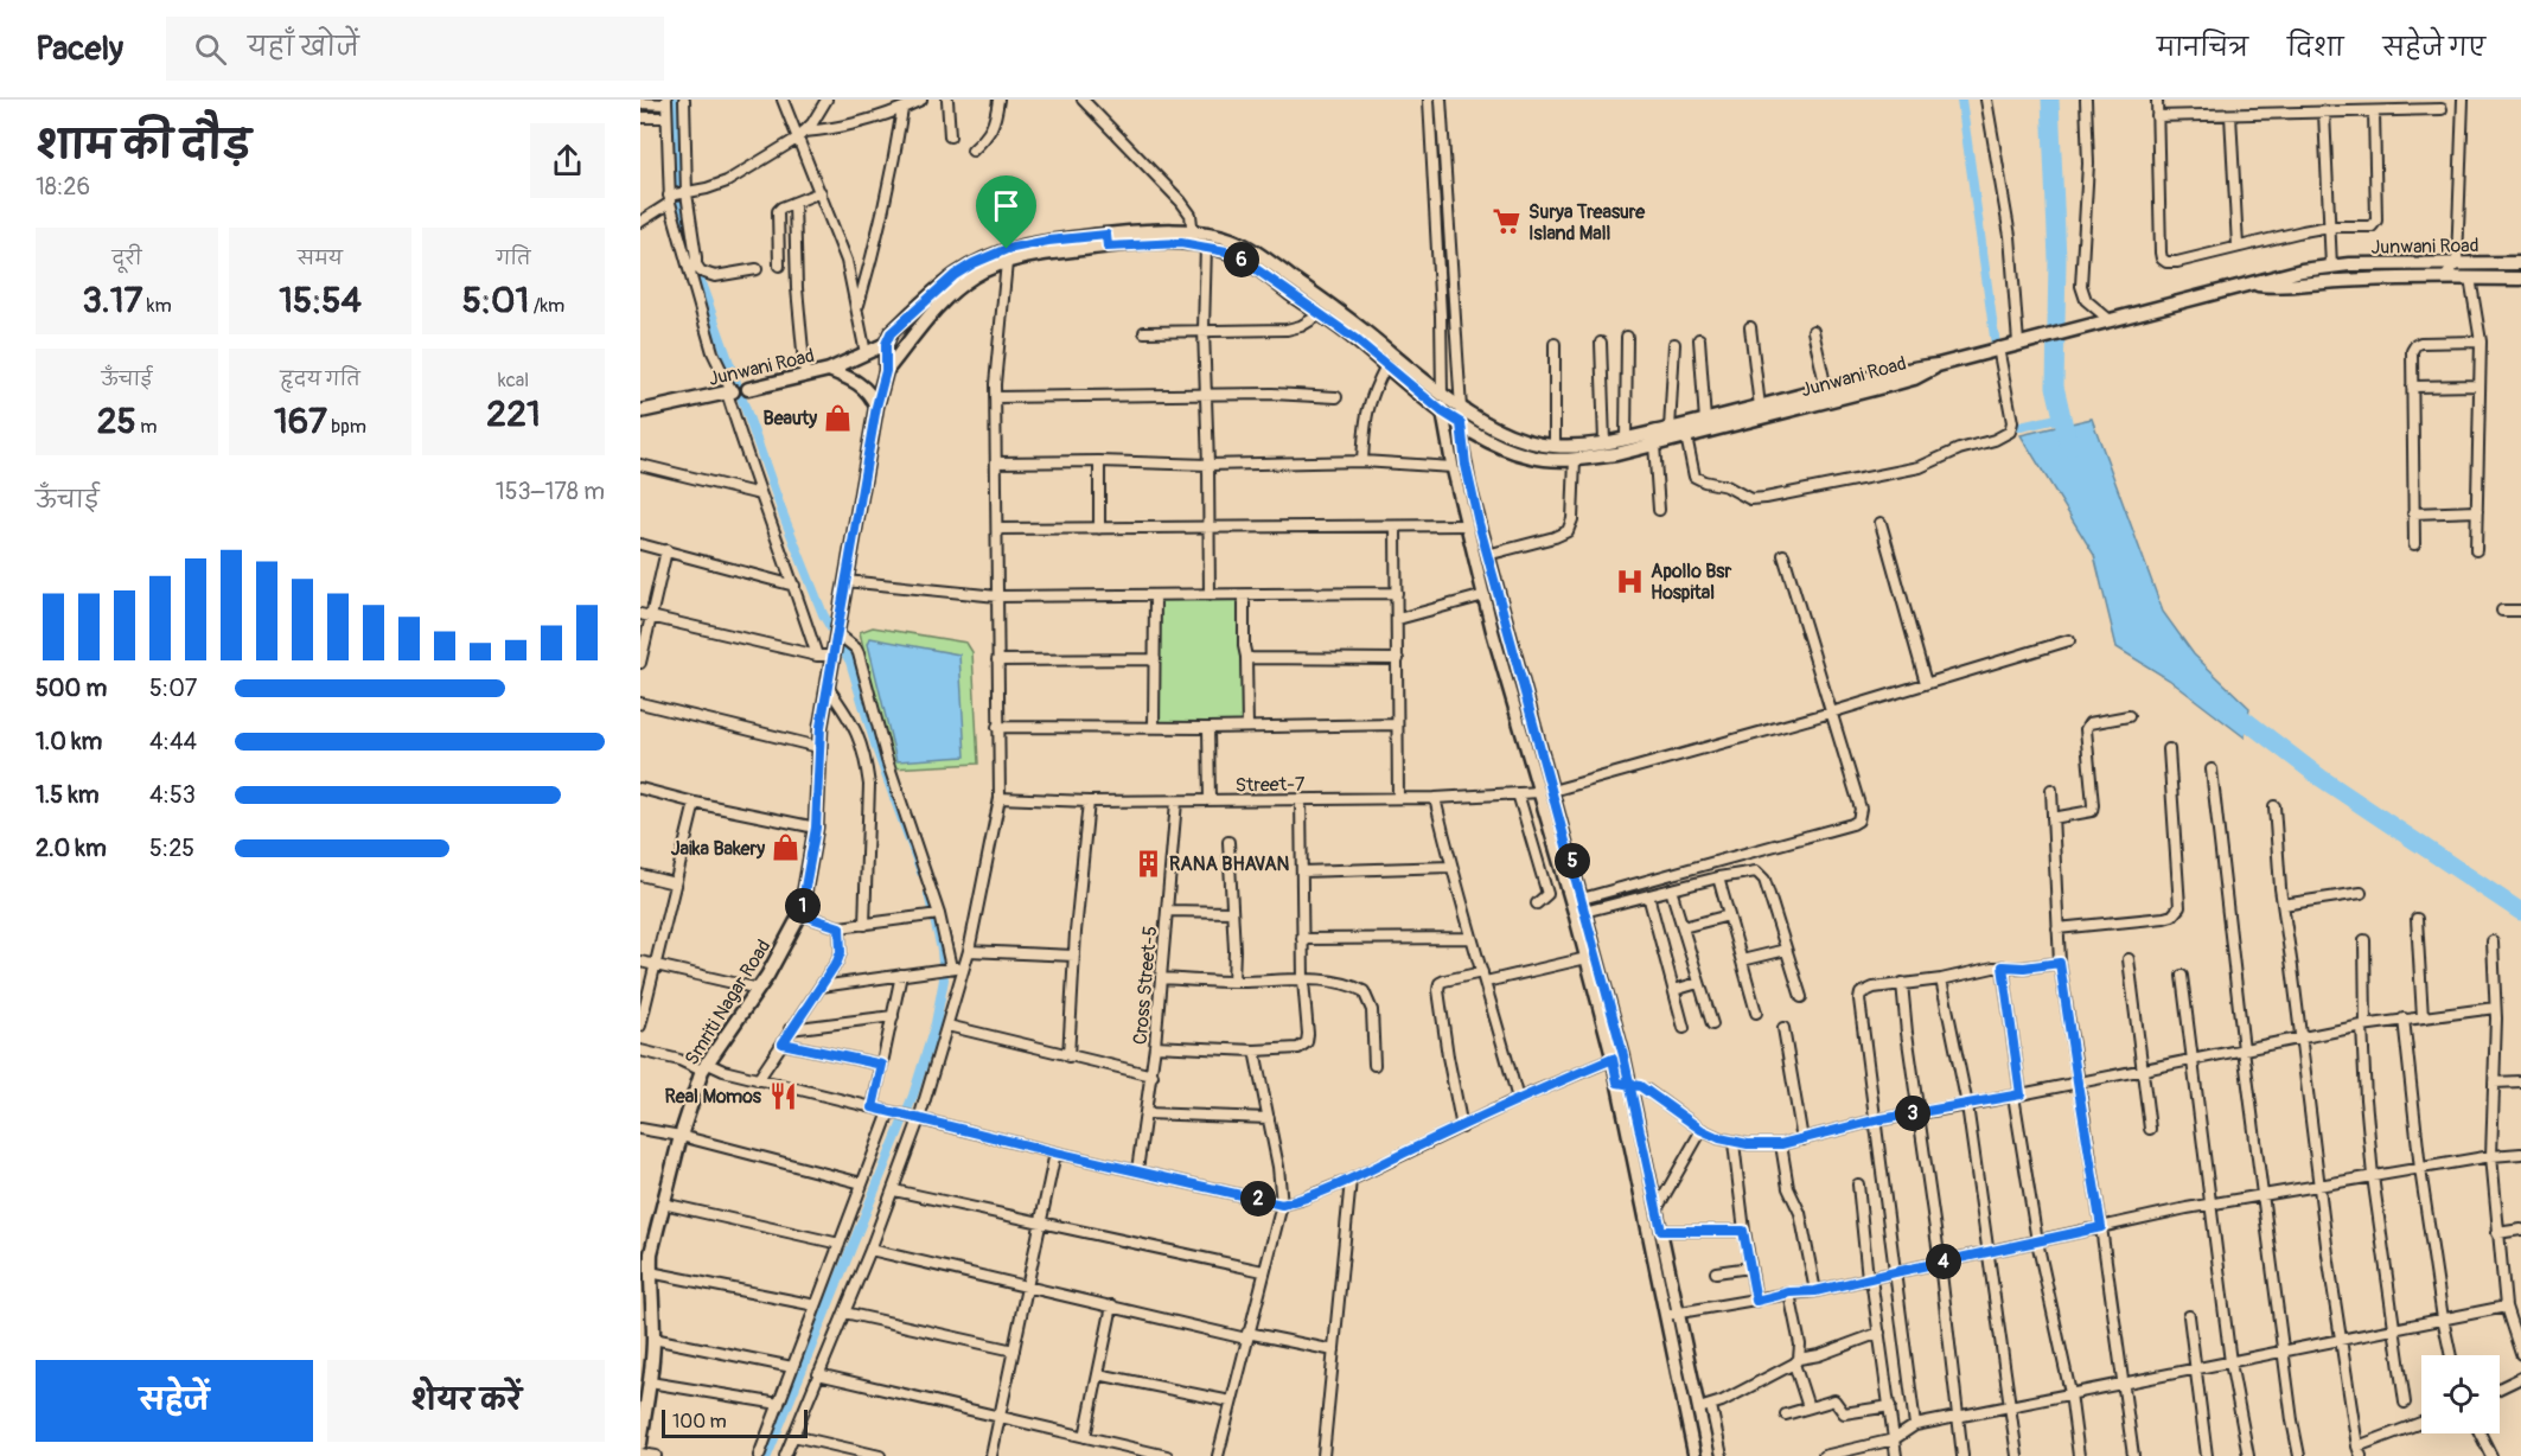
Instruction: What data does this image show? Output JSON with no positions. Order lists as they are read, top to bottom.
{
  "streets": {
    "main road": ["Junwani Road", "Smriti Nagar Road"],
    "street": ["Street-7", "Cross Street-5"]
  },
  "crossings": [
    ["Junwani Road", "Smriti Nagar Road"],
    ["Street-7", "Cross Street-5"]
  ],
  "places": {
    "supermarket": ["Surya Treasure Island Mall"],
    "shop": ["Beauty", "Jaika Bakery"],
    "hospital": ["Apollo Bsr Hospital"],
    "building": ["RANA BHAVAN"],
    "restaurant": ["Real Momos"]
  },
  "scale_bar": "100 m",
  "page": {
    "header": "Pacely",
    "search": "यहाँ खोजें",
    "nav": ["मानचित्र", "दिशा", "सहेजे गए"],
    "heading": ["शाम की दौड़", "18:26"],
    "stats": [
      ["दूरी", "3.17 km"],
      ["समय", "15:54"],
      ["गति", "5:01 /km"],
      ["ऊँचाई", "25 m"],
      ["हृदय गति", "167 bpm"],
      ["kcal", "221"]
    ],
    "pins": [
      "6",
      "5",
      "1",
      "3",
      "2",
      "4"
    ],
    "chart": ["ऊँचाई", "153–178 m"],
    "list": [
      {
        "name": "500 m",
        "note": "5:07"
      },
      {
        "name": "1.0 km",
        "note": "4:44"
      },
      {
        "name": "1.5 km",
        "note": "4:53"
      },
      {
        "name": "2.0 km",
        "note": "5:25"
      }
    ],
    "buttons": ["सहेजें", "शेयर करें"],
    "scale": "100 m"
  }
}
